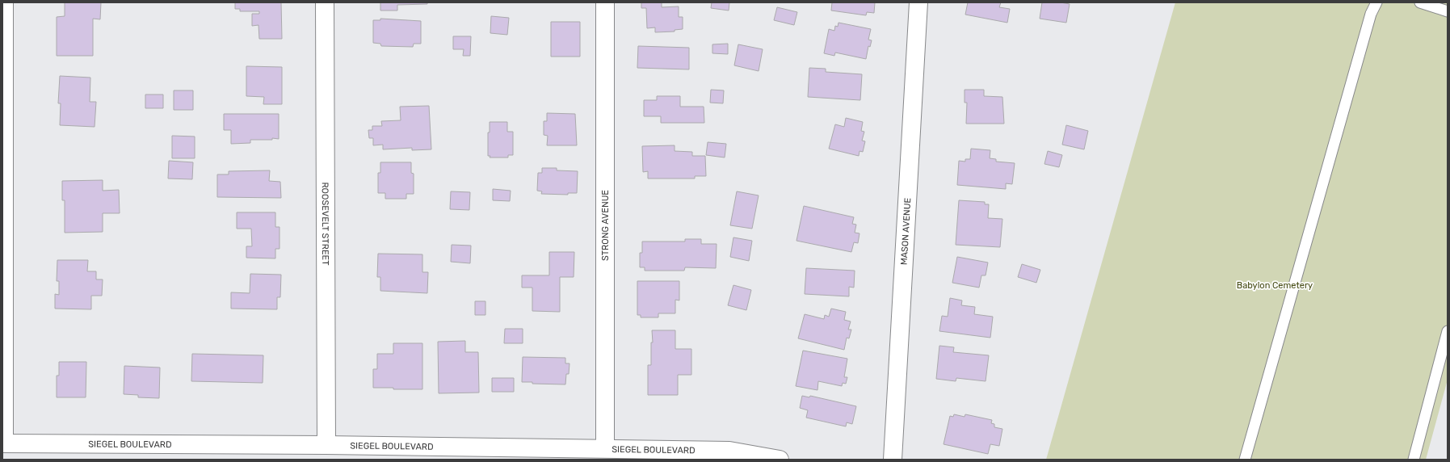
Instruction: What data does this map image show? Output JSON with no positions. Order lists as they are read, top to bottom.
{
  "streets": {
    "street": [
      "ROOSEVELT STREET",
      "STRONG AVENUE",
      "MASON AVENUE",
      "SIEGEL BOULEVARD"
    ]
  },
  "crossings": [
    ["ROOSEVELT STREET", "SIEGEL BOULEVARD"],
    ["STRONG AVENUE", "SIEGEL BOULEVARD"]
  ],
  "parks": ["Babylon Cemetery"]
}
